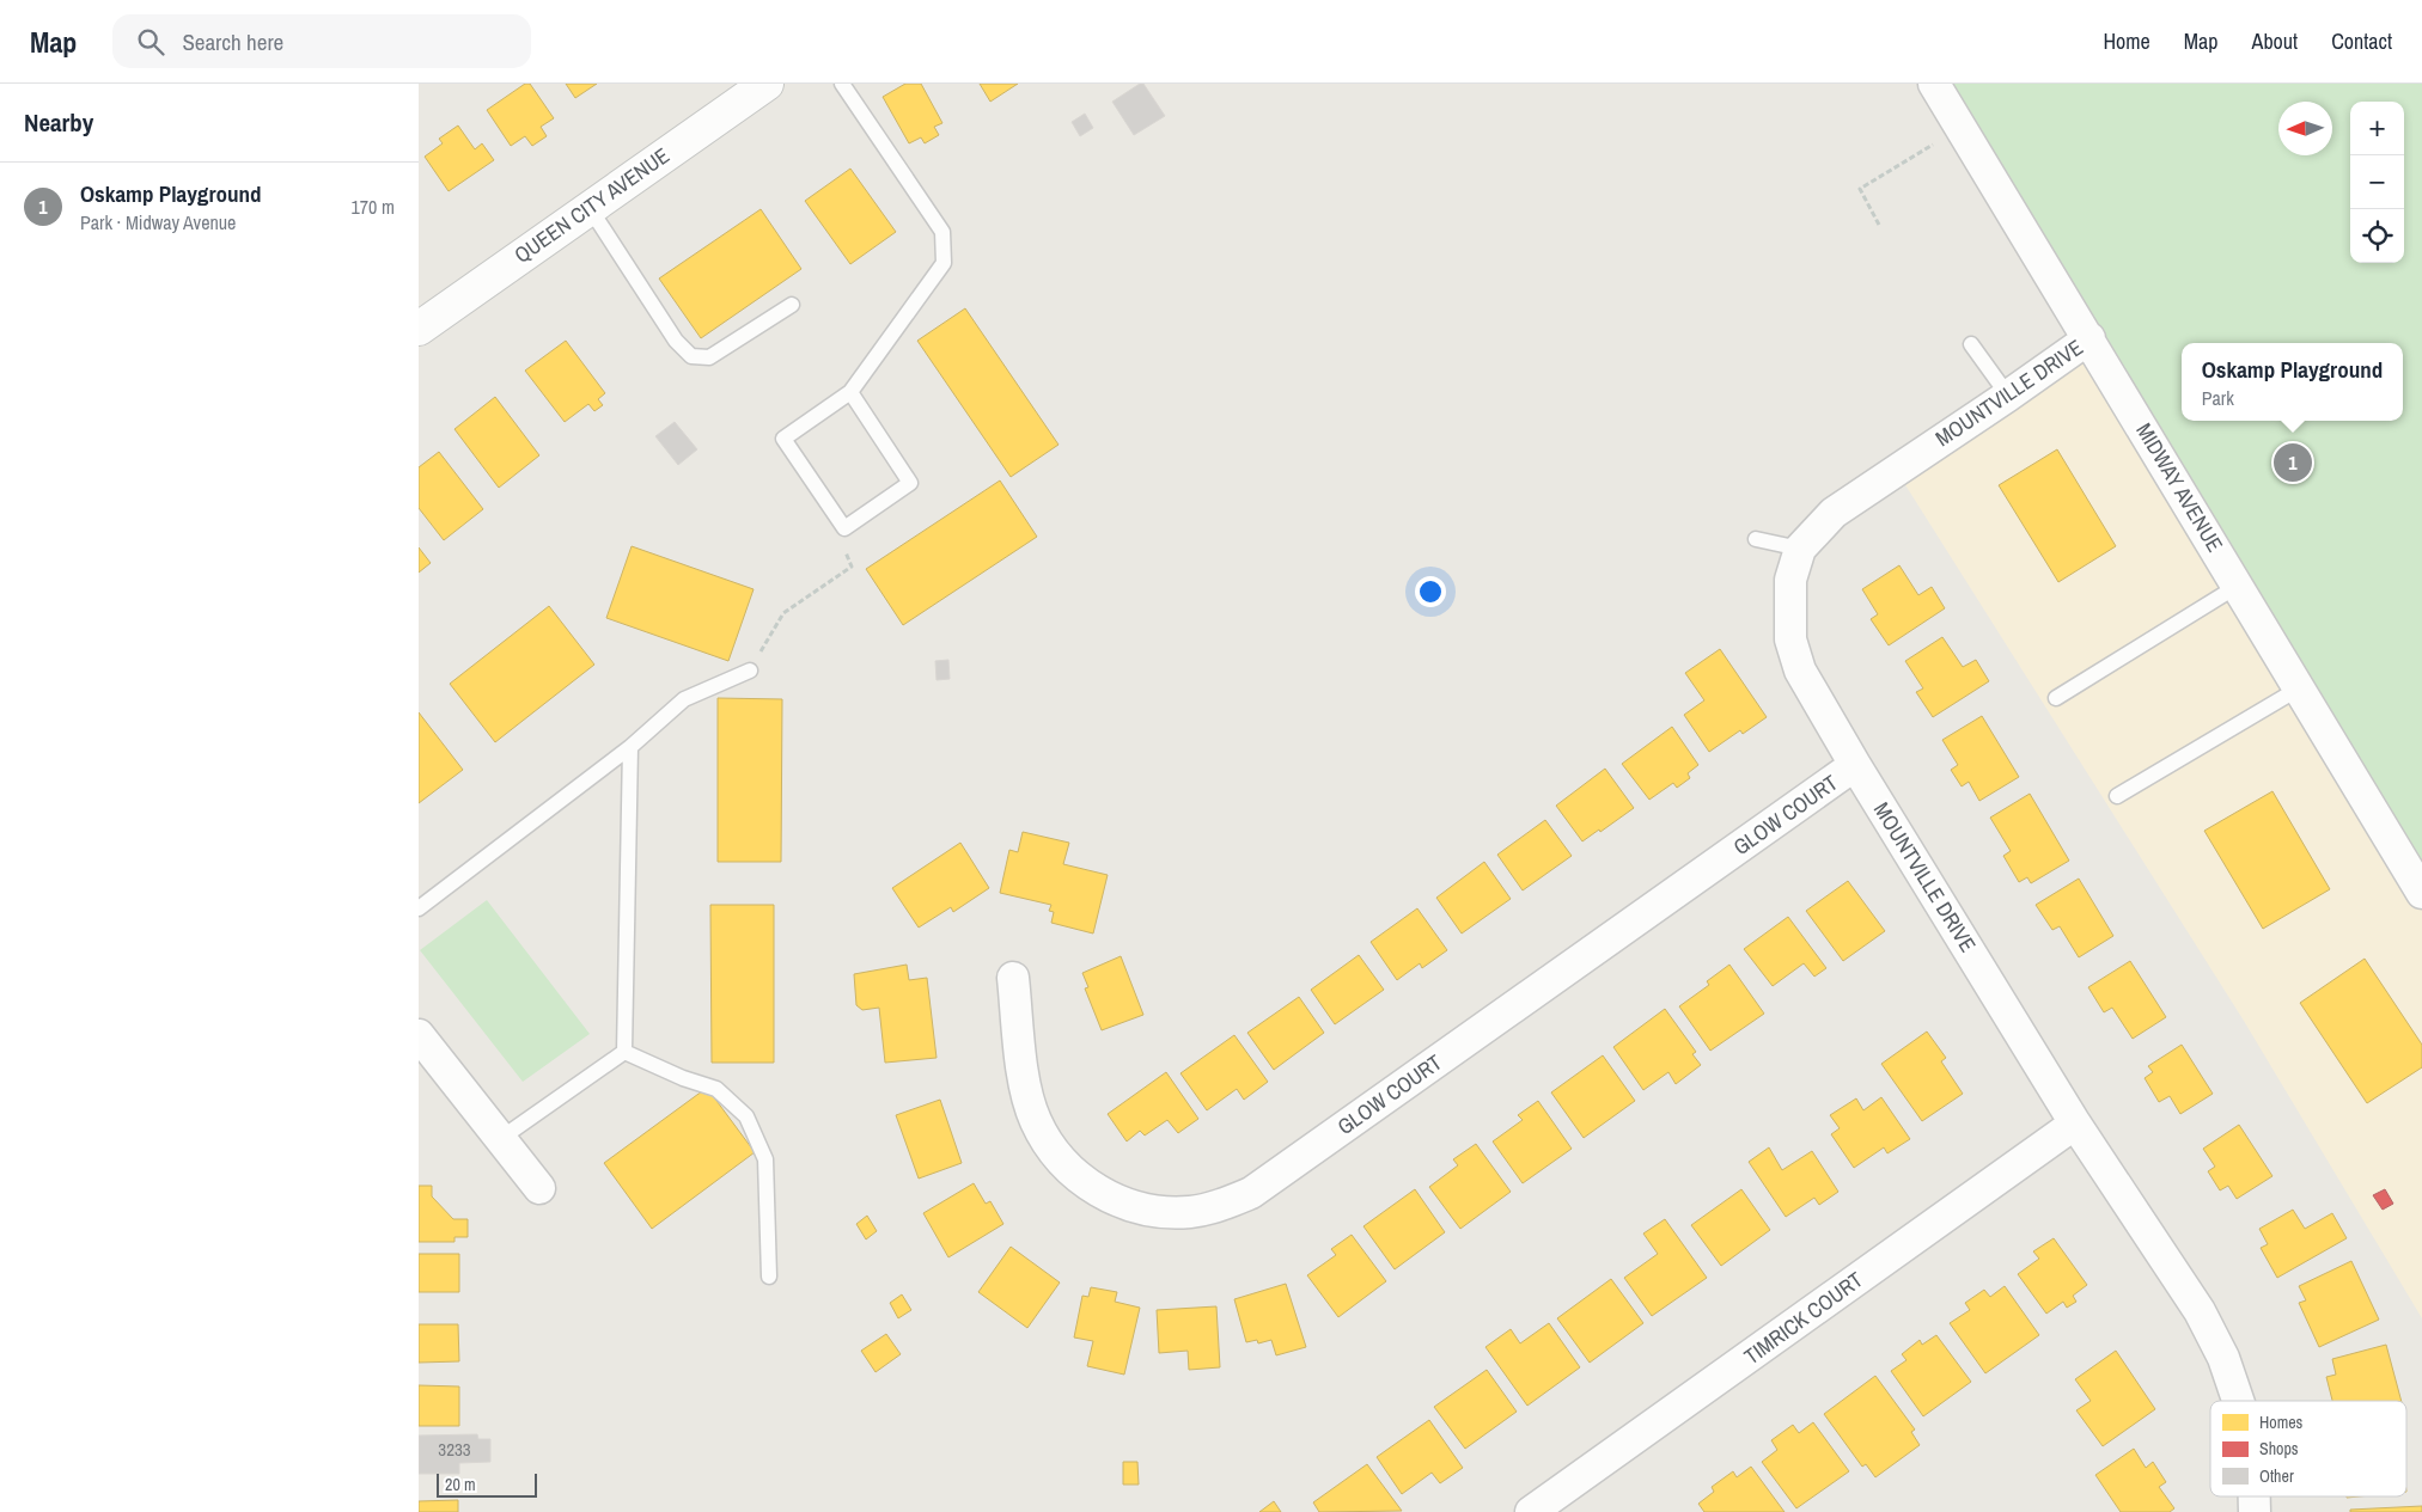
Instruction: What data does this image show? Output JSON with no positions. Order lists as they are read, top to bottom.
{
  "streets": {
    "main road": ["QUEEN CITY AVENUE"],
    "street": [
      "MOUNTVILLE DRIVE",
      "MIDWAY AVENUE",
      "GLOW COURT",
      "TIMRICK COURT"
    ]
  },
  "crossings": [
    ["MOUNTVILLE DRIVE", "MIDWAY AVENUE"],
    ["MOUNTVILLE DRIVE", "GLOW COURT"],
    ["MOUNTVILLE DRIVE", "TIMRICK COURT"]
  ],
  "house_numbers": ["3233"],
  "legend": ["Homes", "Shops", "Other"],
  "scale_bar": "20 m",
  "north": "left",
  "page": {
    "header": "Map",
    "search": "Search here",
    "nav": [
      "Home",
      "Map",
      "About",
      "Contact"
    ],
    "heading": "Nearby",
    "map_buttons": ["+", "−"],
    "list": [
      {
        "mark": "1",
        "name": "Oskamp Playground",
        "note": "Park · Midway Avenue",
        "value": "170 m"
      }
    ],
    "popup": ["Oskamp Playground", "Park"],
    "pins": "1",
    "scale": "20 m"
  }
}
